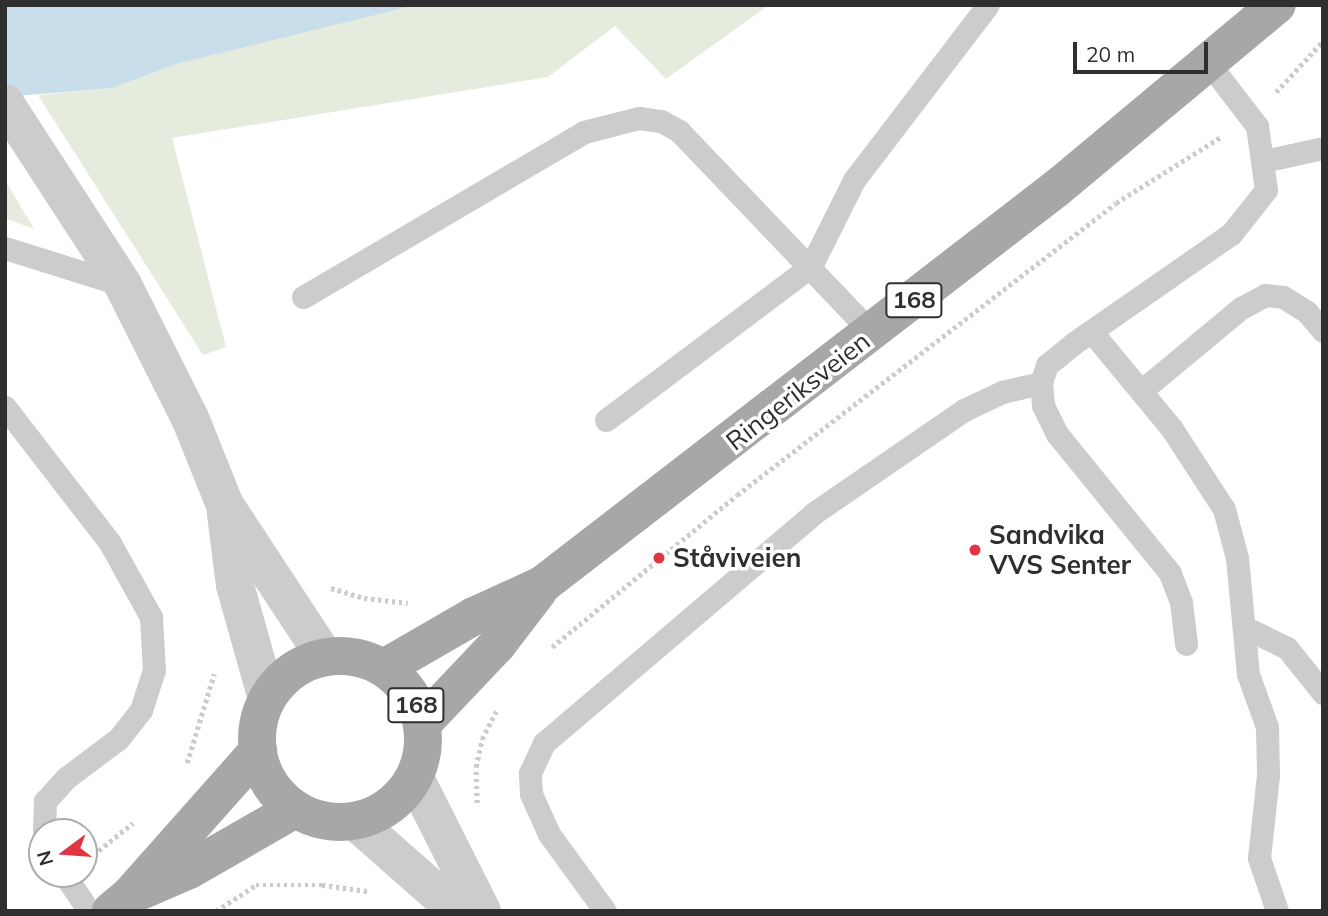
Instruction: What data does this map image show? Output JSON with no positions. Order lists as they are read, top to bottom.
{
  "streets": {
    "main road": ["168", "Ringeriksveien"]
  },
  "crossings": [
    ["168", "Ringeriksveien"]
  ],
  "places": ["Sandvika VVS Senter", "Ståviveien"],
  "scale_bar": "20 m",
  "north": "left"
}
